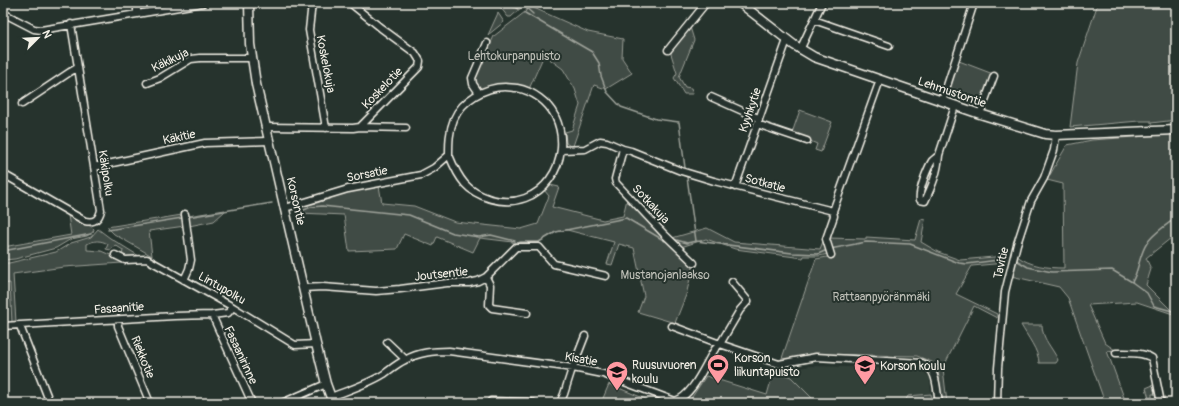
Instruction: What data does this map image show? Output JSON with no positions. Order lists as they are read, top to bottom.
{
  "streets": {
    "main road": ["Lehmustontie", "Korsontie"],
    "street": [
      "Käkikuja",
      "Koskelokuja",
      "Koskelotie",
      "Kyyhkytie",
      "Käkitie",
      "Käkipolku",
      "Sorsatie",
      "Sotkatie",
      "Sotkakuja",
      "Tavitie",
      "Joutsentie",
      "Lintupolku",
      "Fasaanitie",
      "Fasaanirinne",
      "Riekkotie",
      "Kisatie"
    ]
  },
  "crossings": [
    ["Käkikuja", "Korsontie"],
    ["Koskelokuja", "Koskelotie"],
    ["Koskelotie", "Korsontie"],
    ["Lehmustontie", "Kyyhkytie"],
    ["Lehmustontie", "Tavitie"],
    ["Kyyhkytie", "Sotkatie"],
    ["Käkitie", "Käkipolku"],
    ["Käkitie", "Korsontie"],
    ["Sorsatie", "Sotkatie"],
    ["Sorsatie", "Korsontie"],
    ["Sotkatie", "Sotkakuja"],
    ["Korsontie", "Joutsentie"],
    ["Korsontie", "Lintupolku"],
    ["Korsontie", "Kisatie"],
    ["Lintupolku", "Fasaanitie"],
    ["Fasaanitie", "Fasaanirinne"],
    ["Fasaanitie", "Riekkotie"]
  ],
  "parks": ["Lehtokurpanpuisto", "Mustanojanlaakso", "Rattaanpyöränmäki"],
  "places": {
    "sports": ["Korson liikuntapuisto"],
    "school or university": ["Korson koulu", "Ruusuvuoren koulu"]
  },
  "north": "top right"
}
